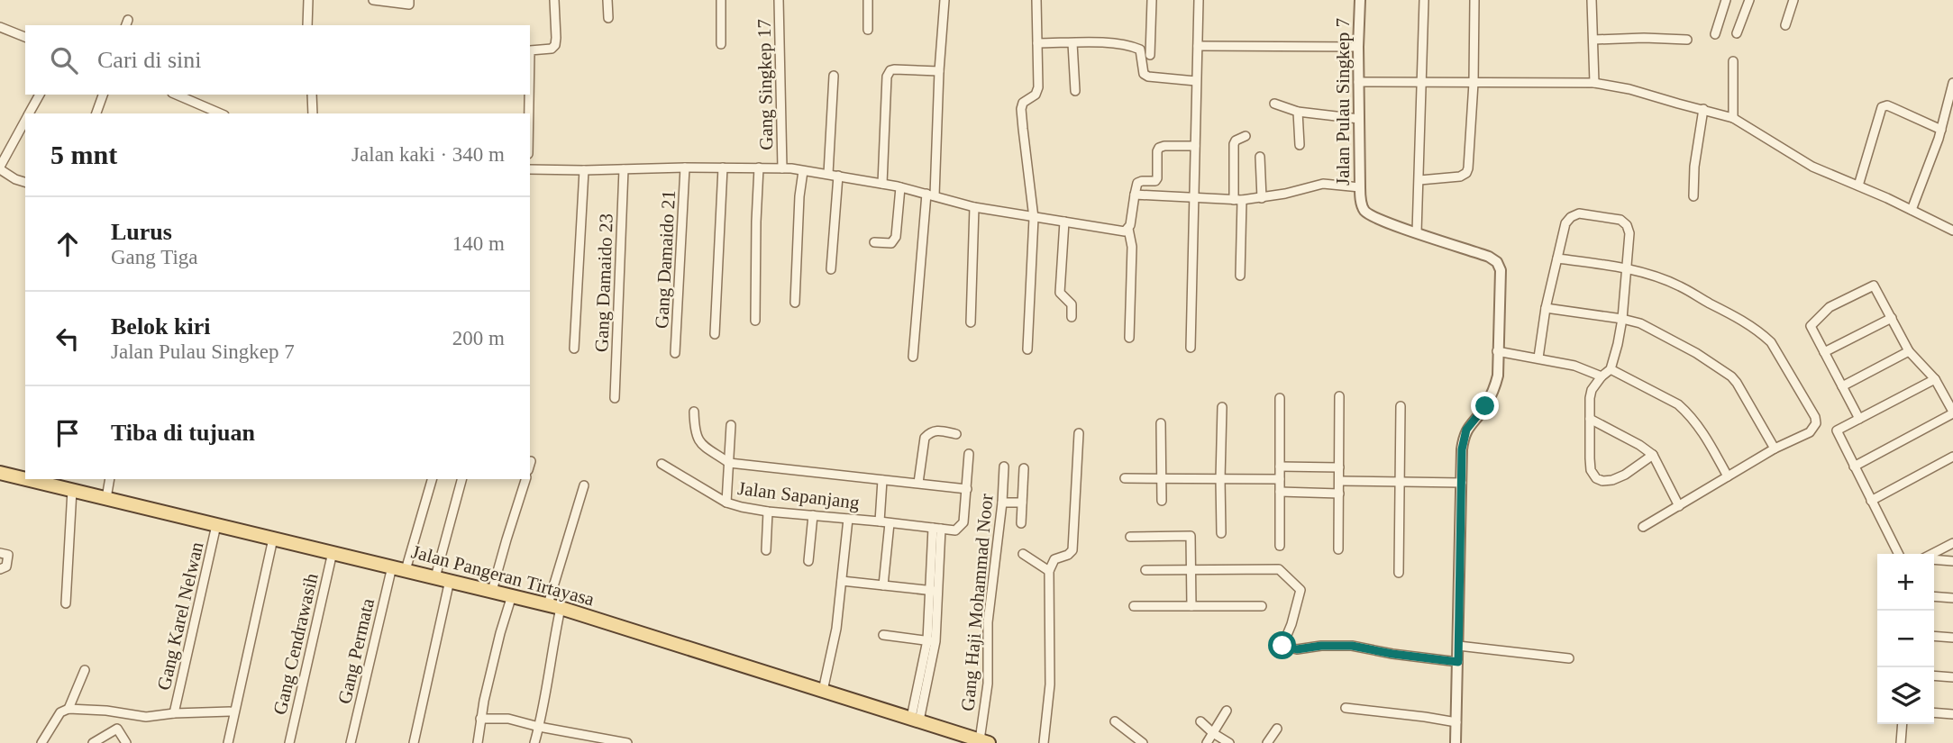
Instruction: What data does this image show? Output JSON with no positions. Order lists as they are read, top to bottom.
{
  "streets": {
    "main road": ["Jalan Pangeran Tirtayasa"],
    "street": [
      "Gang Singkep 17",
      "Jalan Pulau Singkep 7",
      "Gang Damaido 21",
      "Gang Damaido 23",
      "Jalan Sapanjang",
      "Gang Haji Mohammad Noor",
      "Gang Karel Nelwan",
      "Gang Cendrawasih",
      "Gang Permata"
    ]
  },
  "crossings": [
    ["Jalan Pangeran Tirtayasa", "Gang Haji Mohammad Noor"],
    ["Jalan Pangeran Tirtayasa", "Gang Karel Nelwan"],
    ["Jalan Pangeran Tirtayasa", "Gang Cendrawasih"],
    ["Jalan Pangeran Tirtayasa", "Gang Permata"]
  ],
  "page": {
    "search": "Cari di sini",
    "heading": ["5 mnt", "Jalan kaki · 340 m"],
    "list": [
      ["Lurus", "Gang Tiga", "140 m"],
      ["Belok kiri", "Jalan Pulau Singkep 7", "200 m"],
      "Tiba di tujuan"
    ],
    "map_buttons": ["+", "−"]
  }
}
